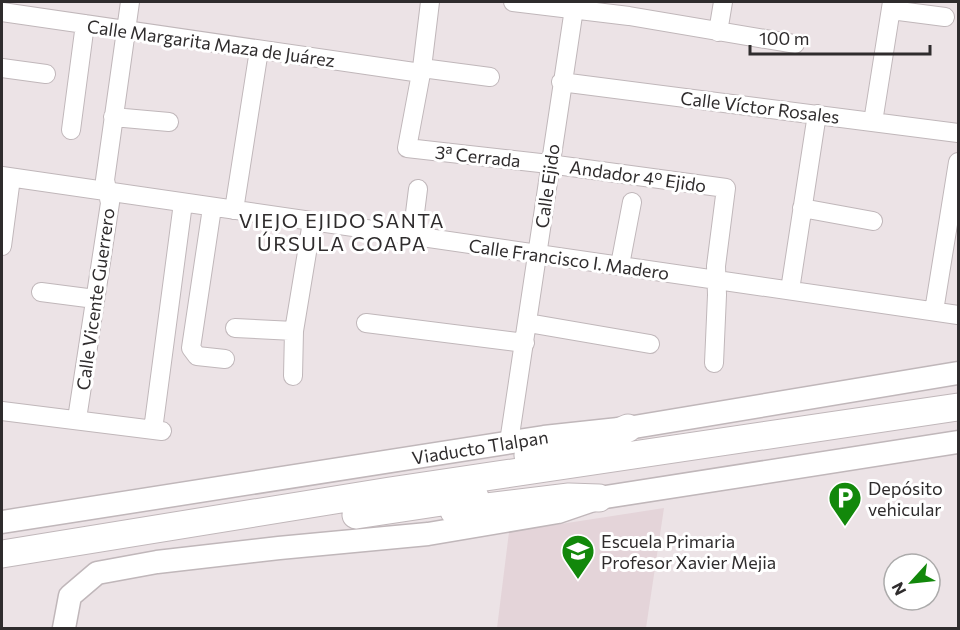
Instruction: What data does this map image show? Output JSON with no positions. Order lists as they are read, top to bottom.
{
  "streets": {
    "highway": ["Viaducto Tlalpan"],
    "street": [
      "Calle Margarita Maza de Juárez",
      "Calle Víctor Rosales",
      "3ª Cerrada",
      "Andador 4º Ejido",
      "Calle Ejido",
      "Calle Francisco I. Madero",
      "Calle Vicente Guerrero"
    ]
  },
  "crossings": [
    ["Calle Margarita Maza de Juárez", "3ª Cerrada"],
    ["Calle Margarita Maza de Juárez", "Calle Vicente Guerrero"],
    ["Calle Víctor Rosales", "Calle Ejido"],
    ["3ª Cerrada", "Andador 4º Ejido"],
    ["3ª Cerrada", "Calle Ejido"],
    ["Andador 4º Ejido", "Calle Ejido"],
    ["Andador 4º Ejido", "Calle Francisco I. Madero"],
    ["Calle Ejido", "Calle Francisco I. Madero"],
    ["Calle Ejido", "Viaducto Tlalpan"],
    ["Calle Francisco I. Madero", "Calle Vicente Guerrero"]
  ],
  "districts": ["VIEJO EJIDO SANTA ÚRSULA COAPA"],
  "places": {
    "parking": ["Depósito vehicular"],
    "school or university": ["Escuela Primaria Profesor Xavier Mejia"]
  },
  "scale_bar": "100 m",
  "north": "bottom left"
}
